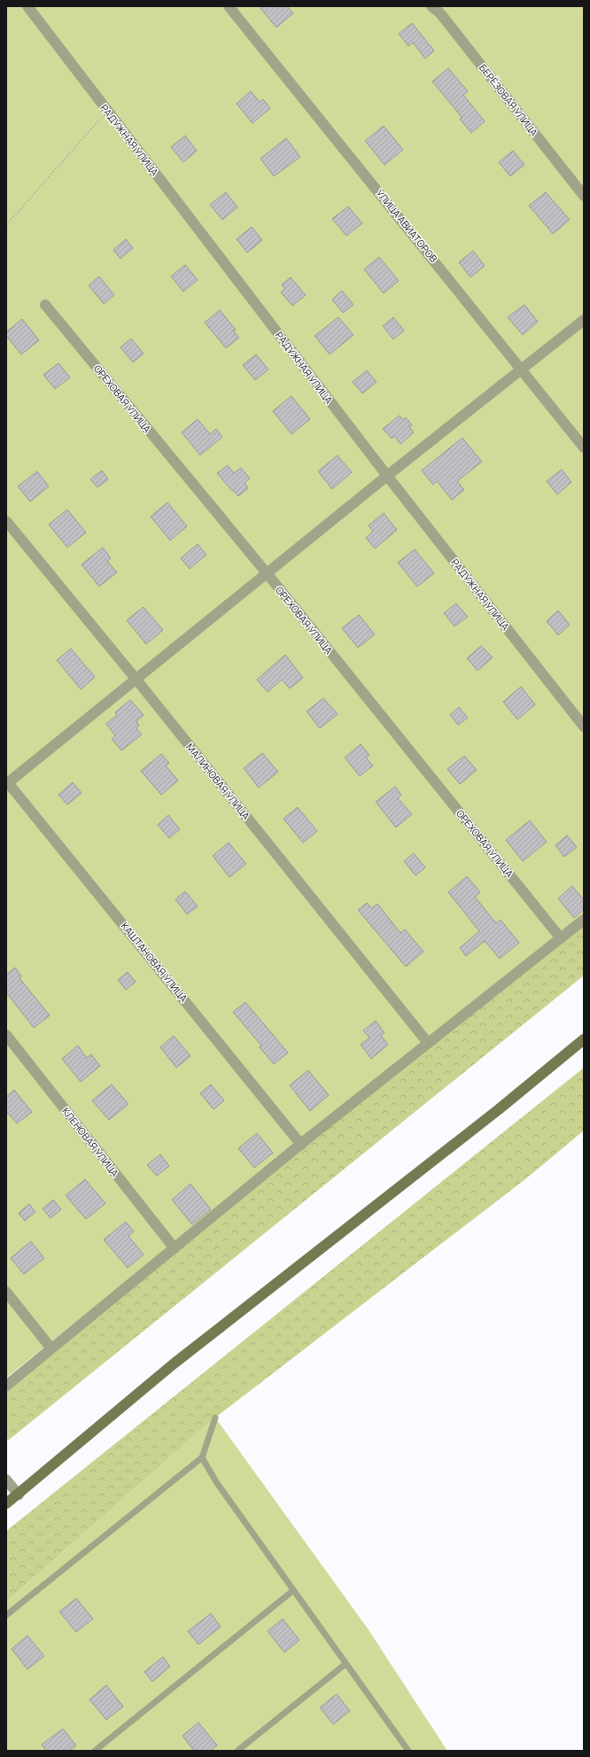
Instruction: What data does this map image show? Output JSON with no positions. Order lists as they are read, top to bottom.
{
  "streets": {
    "street": [
      "БЕРЁЗОВАЯ УЛИЦА",
      "РАДУЖНАЯ УЛИЦА",
      "УЛИЦА АВИАТОРОВ",
      "ОРЕХОВАЯ УЛИЦА",
      "МАЛИНОВАЯ УЛИЦА",
      "КАШТАНОВАЯ УЛИЦА",
      "КЛЕНОВАЯ УЛИЦА"
    ]
  }
}
